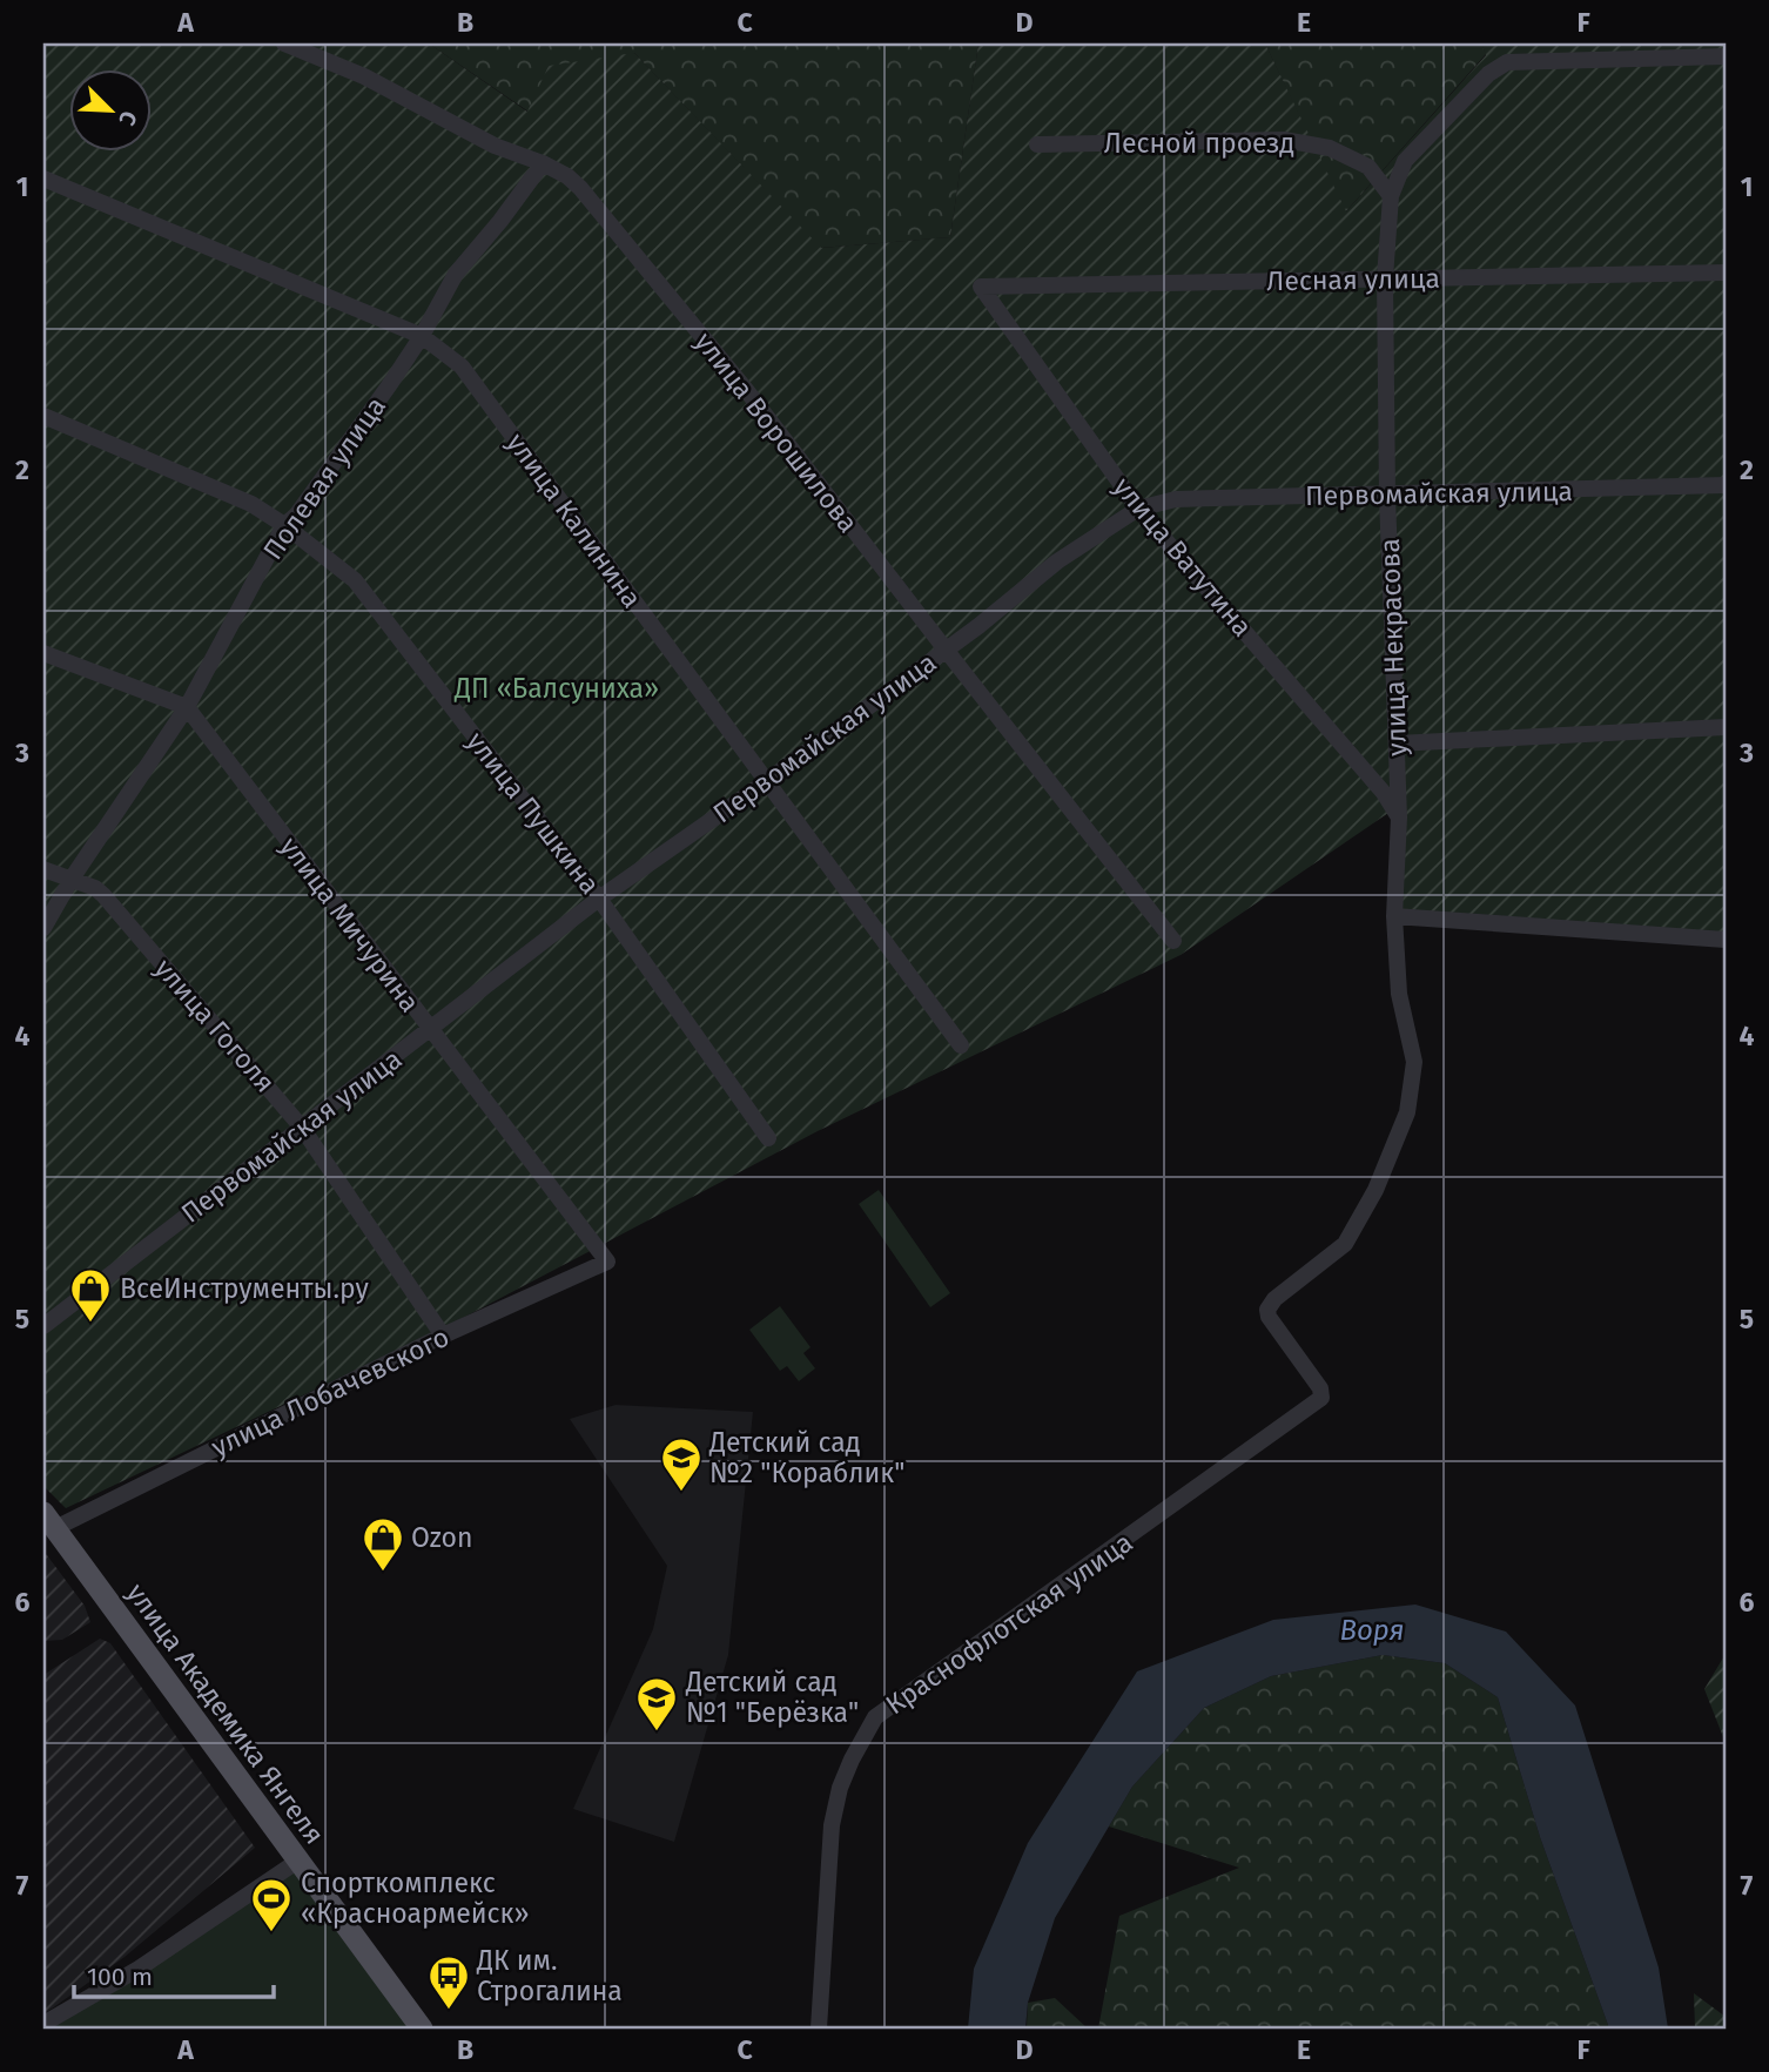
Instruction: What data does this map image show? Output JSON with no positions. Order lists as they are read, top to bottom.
{
  "streets": {
    "main road": ["улица Академика Янгеля"],
    "street": [
      "Лесной проезд",
      "Лесная улица",
      "улица Ворошилова",
      "Полевая улица",
      "Первомайская улица",
      "улица Калинина",
      "улица Ватутина",
      "улица Некрасова",
      "улица Пушкина",
      "улица Мичурина",
      "улица Гоголя",
      "улица Лобачевского",
      "Краснофлотская улица"
    ]
  },
  "crossings": [
    ["Лесной проезд", "улица Некрасова"],
    ["Лесная улица", "улица Ватутина"],
    ["Лесная улица", "улица Некрасова"],
    ["улица Ворошилова", "Полевая улица"],
    ["улица Ворошилова", "Первомайская улица"],
    ["Полевая улица", "улица Калинина"],
    ["Полевая улица", "улица Пушкина"],
    ["Полевая улица", "улица Мичурина"],
    ["Полевая улица", "улица Гоголя"],
    ["Первомайская улица", "улица Калинина"],
    ["Первомайская улица", "улица Ватутина"],
    ["Первомайская улица", "улица Некрасова"],
    ["Первомайская улица", "улица Пушкина"],
    ["Первомайская улица", "улица Мичурина"],
    ["Первомайская улица", "улица Гоголя"],
    ["улица Ватутина", "улица Некрасова"],
    ["улица Некрасова", "Краснофлотская улица"],
    ["улица Мичурина", "улица Лобачевского"],
    ["улица Гоголя", "улица Лобачевского"],
    ["улица Лобачевского", "улица Академика Янгеля"]
  ],
  "water": ["Воря"],
  "parks": ["ДП «Балсуниха»"],
  "places": {
    "shop": ["ВсеИнструменты.ру", "Ozon"],
    "school or university": ["Детский сад №2 \"Кораблик\"", "Детский сад №1 \"Берёзка\""],
    "sports": ["Спорткомплекс «Красноармейск»"],
    "bus stop": ["ДК им. Строгалина"]
  },
  "scale_bar": "100 m",
  "north": "bottom right",
  "grid": {
    "columns": [
      "A",
      "B",
      "C",
      "D",
      "E",
      "F"
    ],
    "rows": [
      "1",
      "2",
      "3",
      "4",
      "5",
      "6",
      "7"
    ]
  }
}
